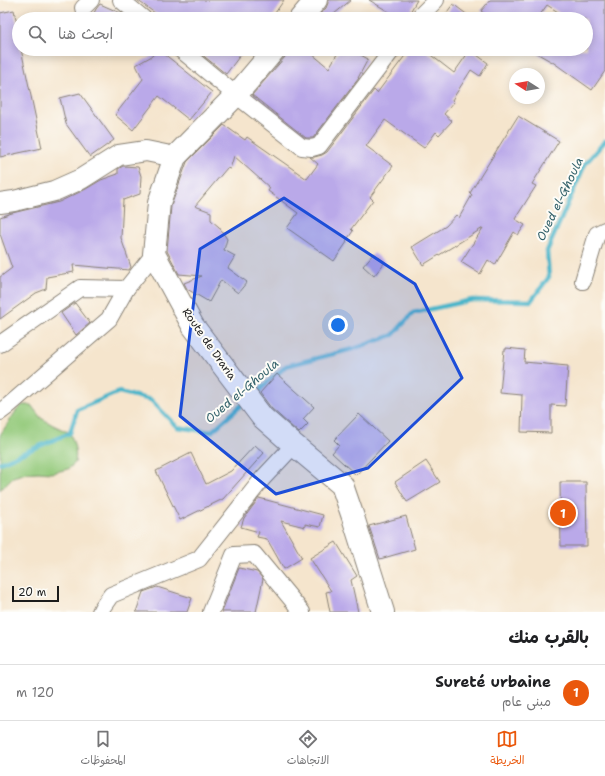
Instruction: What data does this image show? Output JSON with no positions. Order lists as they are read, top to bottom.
{
  "streets": {
    "main road": ["Route de Draria"]
  },
  "water": ["Oued el-Ghoula"],
  "scale_bar": "20 m",
  "north": "left",
  "page": {
    "search": "ابحث هنا",
    "pins": "1",
    "scale": "20 m",
    "heading": "بالقرب منك",
    "list": [
      {
        "mark": "1",
        "name": "Sureté urbaine",
        "note": "مبنى عام",
        "value": "120 m"
      }
    ],
    "nav": ["الخريطة", "الاتجاهات", "المحفوظات"]
  }
}
